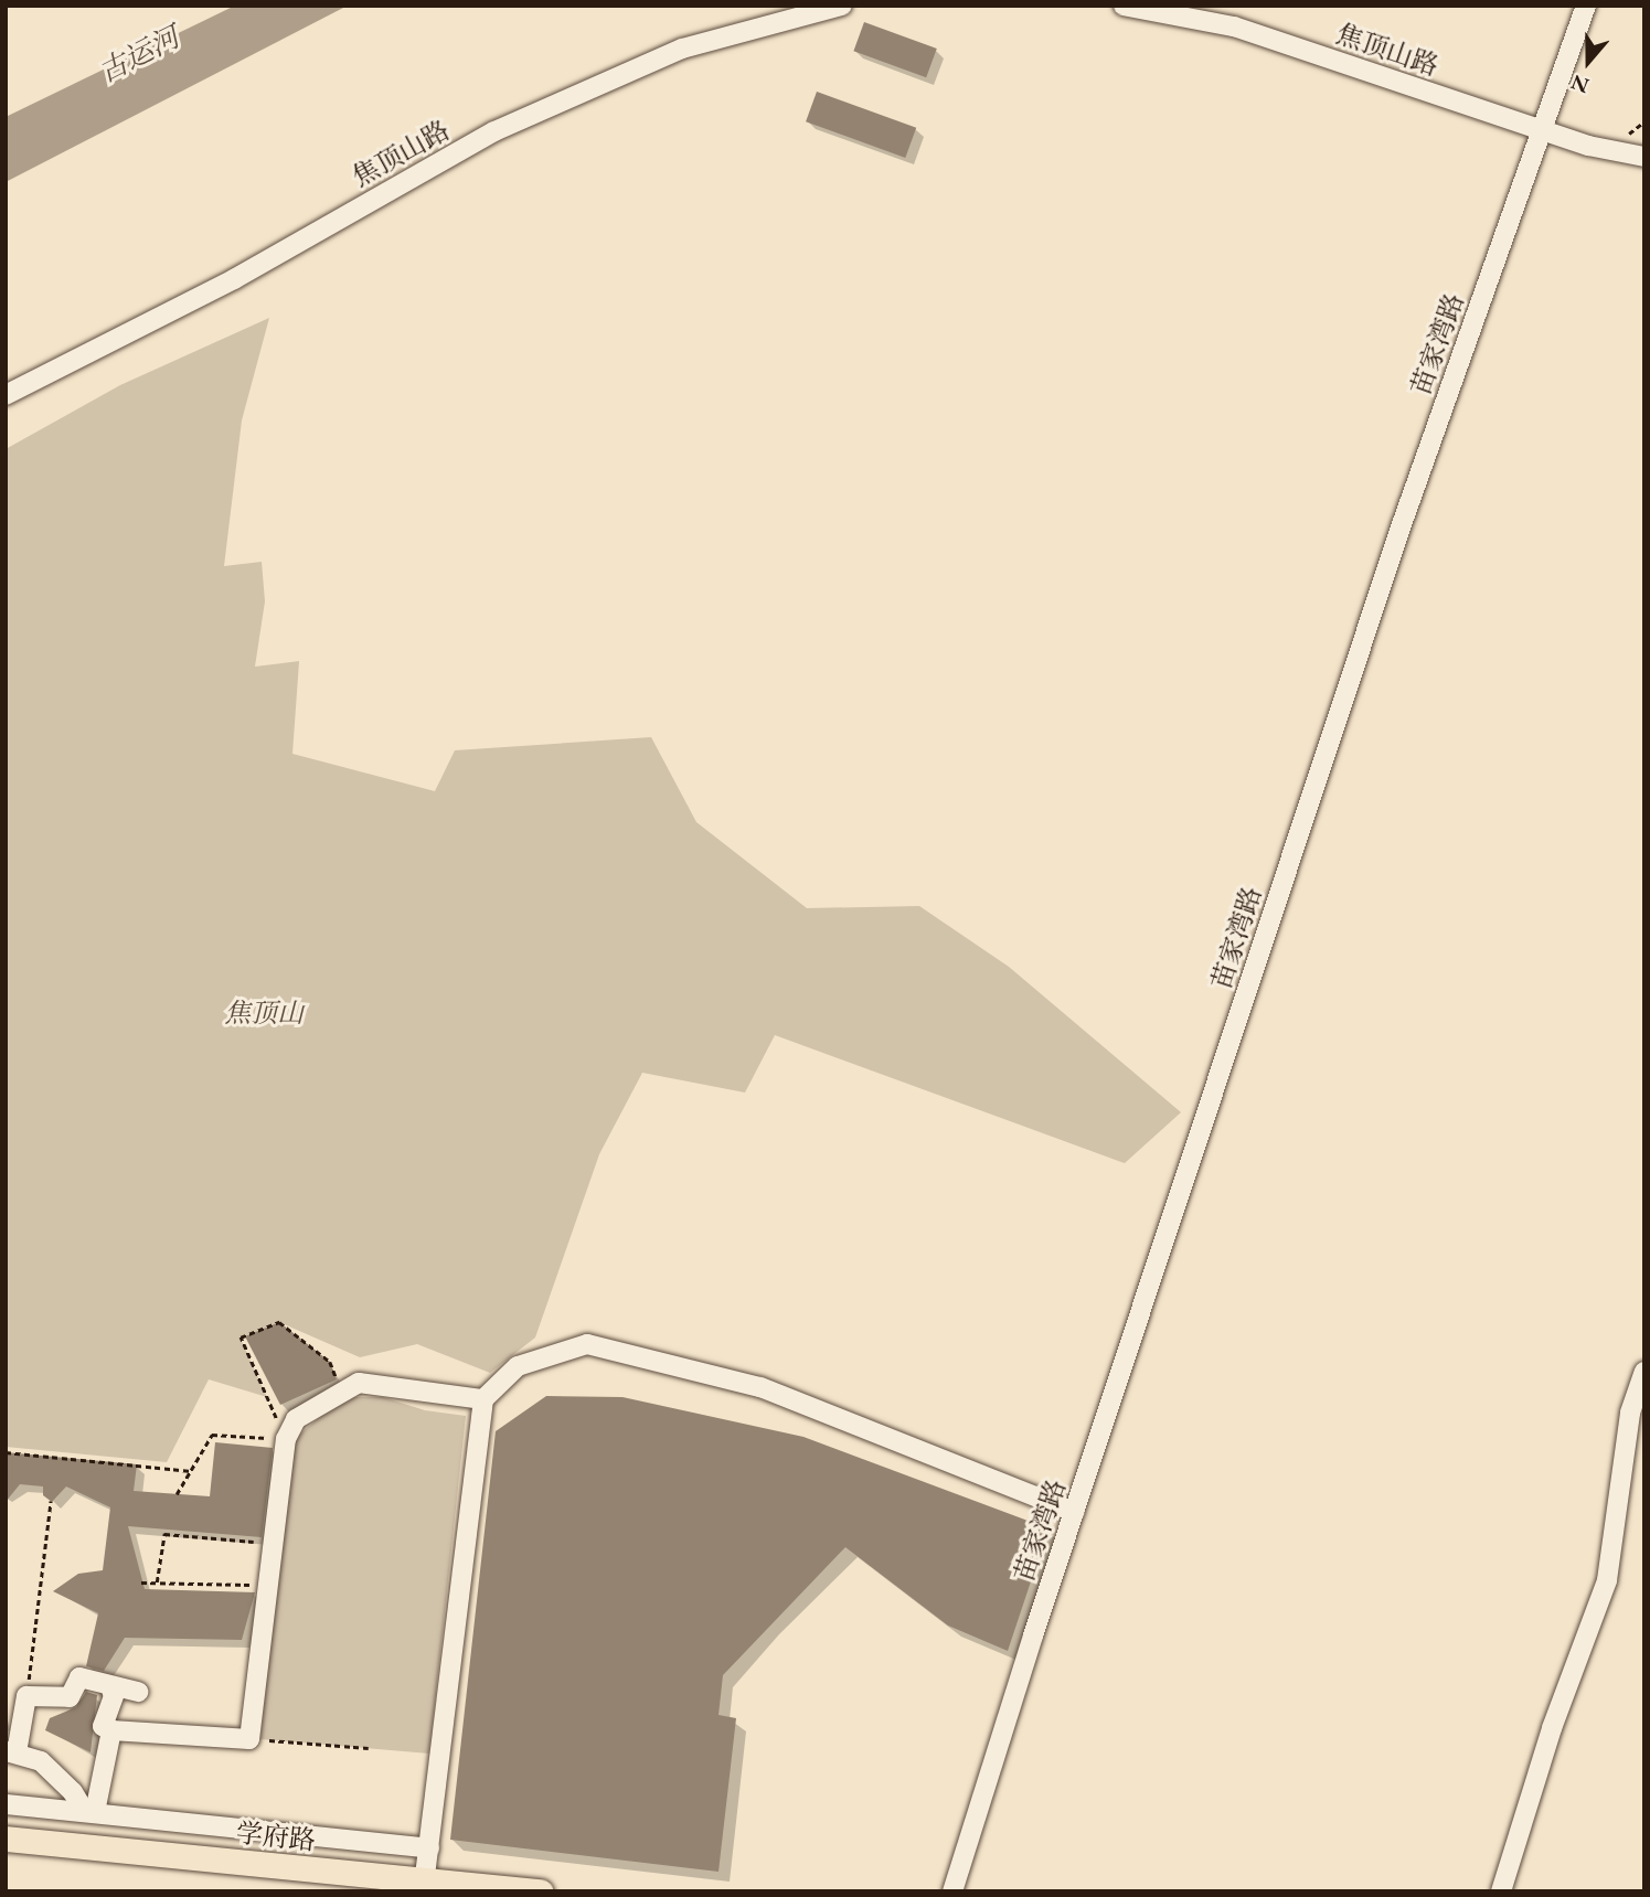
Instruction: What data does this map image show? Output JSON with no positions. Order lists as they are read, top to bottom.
{
  "streets": {
    "main road": ["学府路"],
    "street": ["焦顶山路", "苗家湾路"]
  },
  "crossings": [
    ["焦顶山路", "苗家湾路"]
  ],
  "water": ["古运河"],
  "parks": ["焦顶山"],
  "north": "bottom"
}
